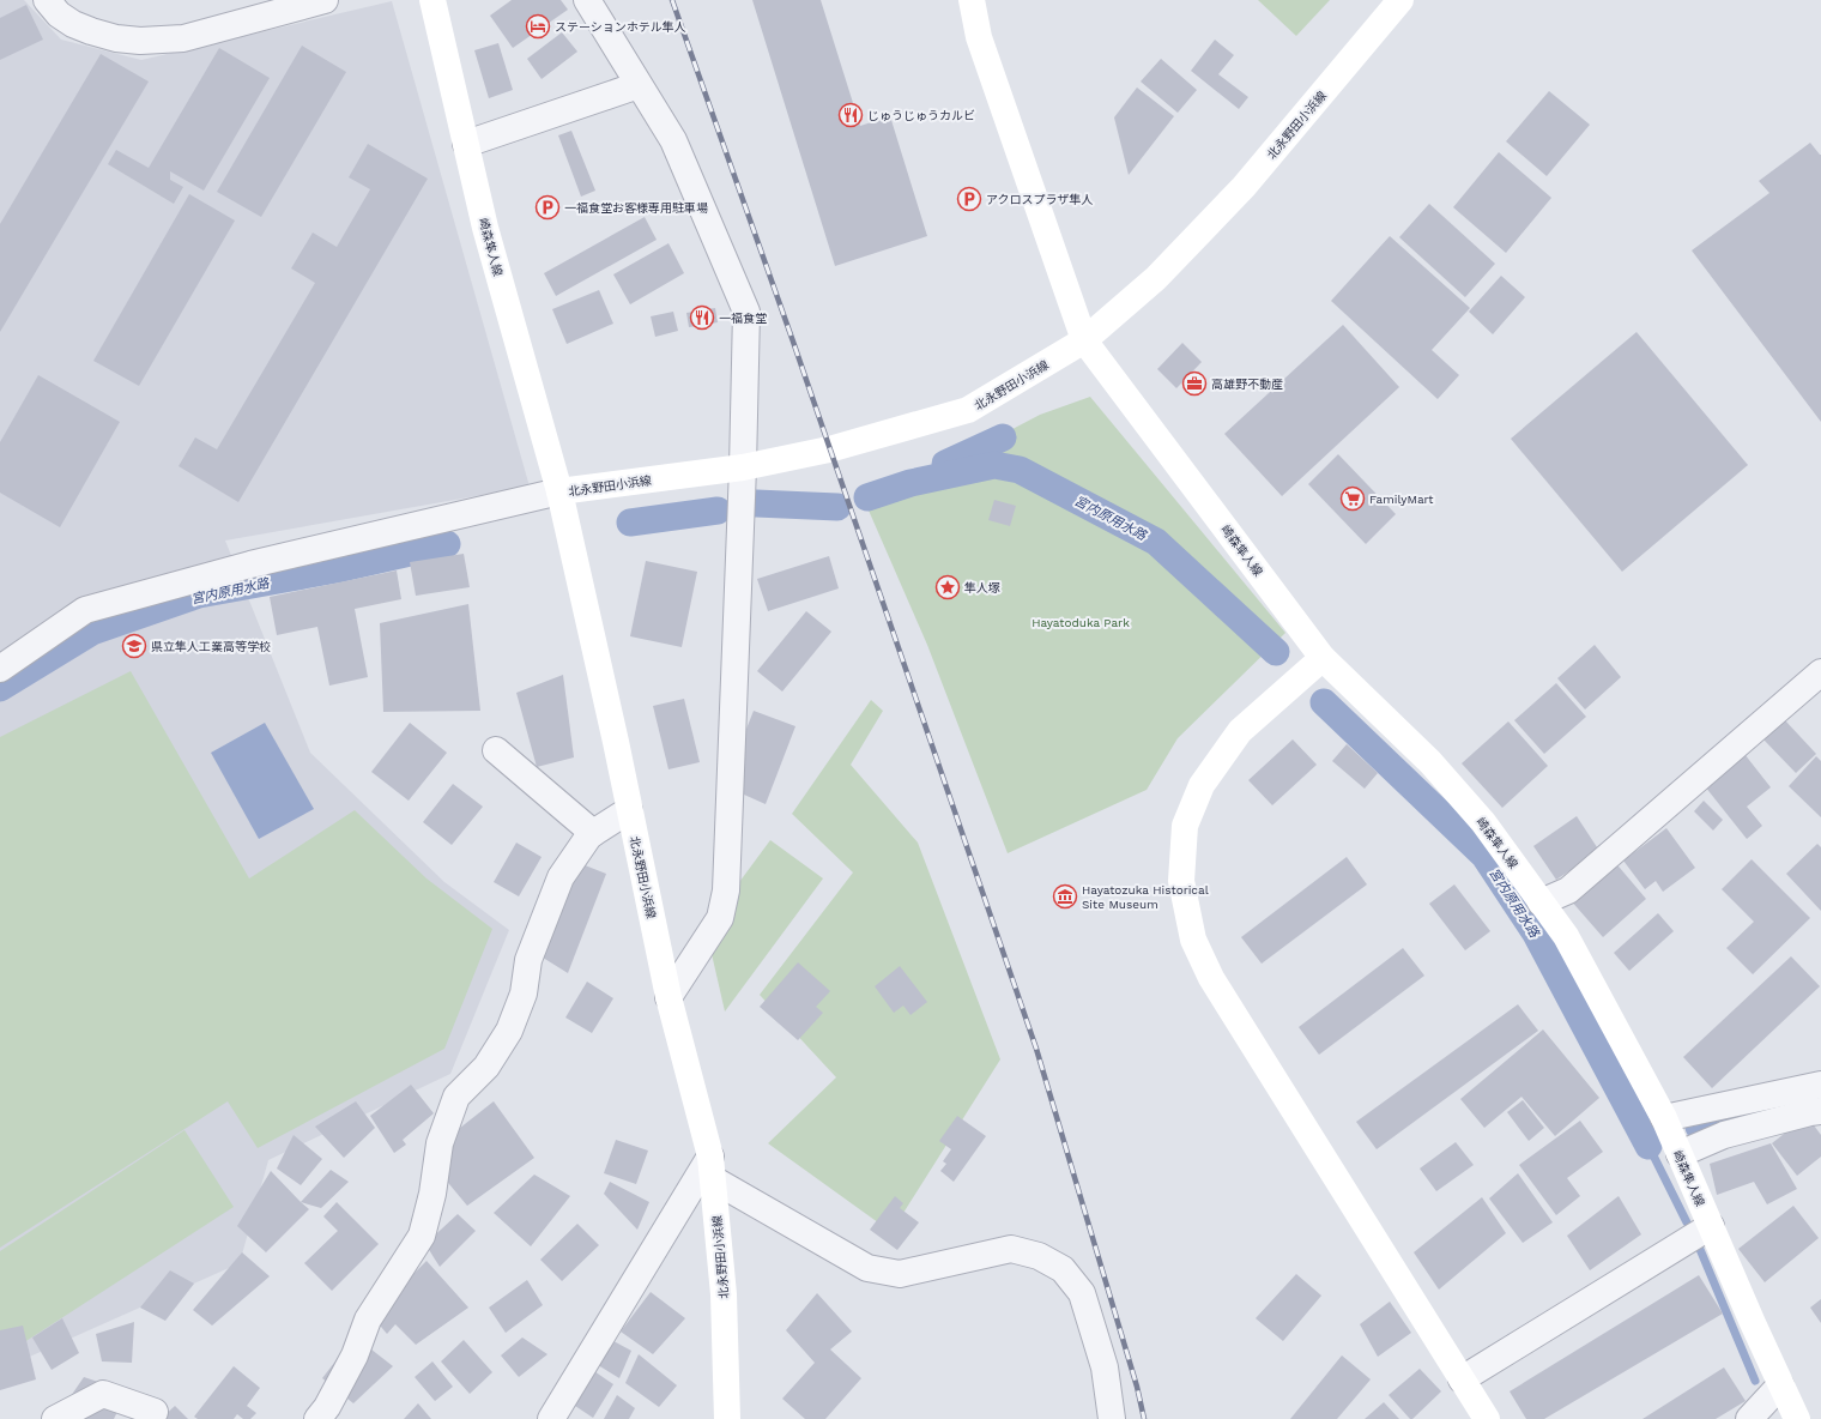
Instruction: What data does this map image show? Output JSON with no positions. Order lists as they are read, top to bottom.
{
  "streets": {
    "main road": ["北永野田小浜線", "崎森隼人線"]
  },
  "crossings": [
    ["北永野田小浜線", "崎森隼人線"]
  ],
  "water": ["宮内原用水路"],
  "parks": ["Hayatoduka Park"],
  "places": {
    "hotel": ["ステーションホテル隼人"],
    "restaurant": ["じゅうじゅうカルビ", "一福食堂"],
    "parking": ["アクロスプラザ隼人", "一福食堂お客様専用駐車場"],
    "office": ["高雄野不動産"],
    "supermarket": ["FamilyMart"],
    "place": ["隼人塚"],
    "school or university": ["県立隼人工業高等学校"],
    "museum": ["Hayatozuka Historical Site Museum"]
  }
}
